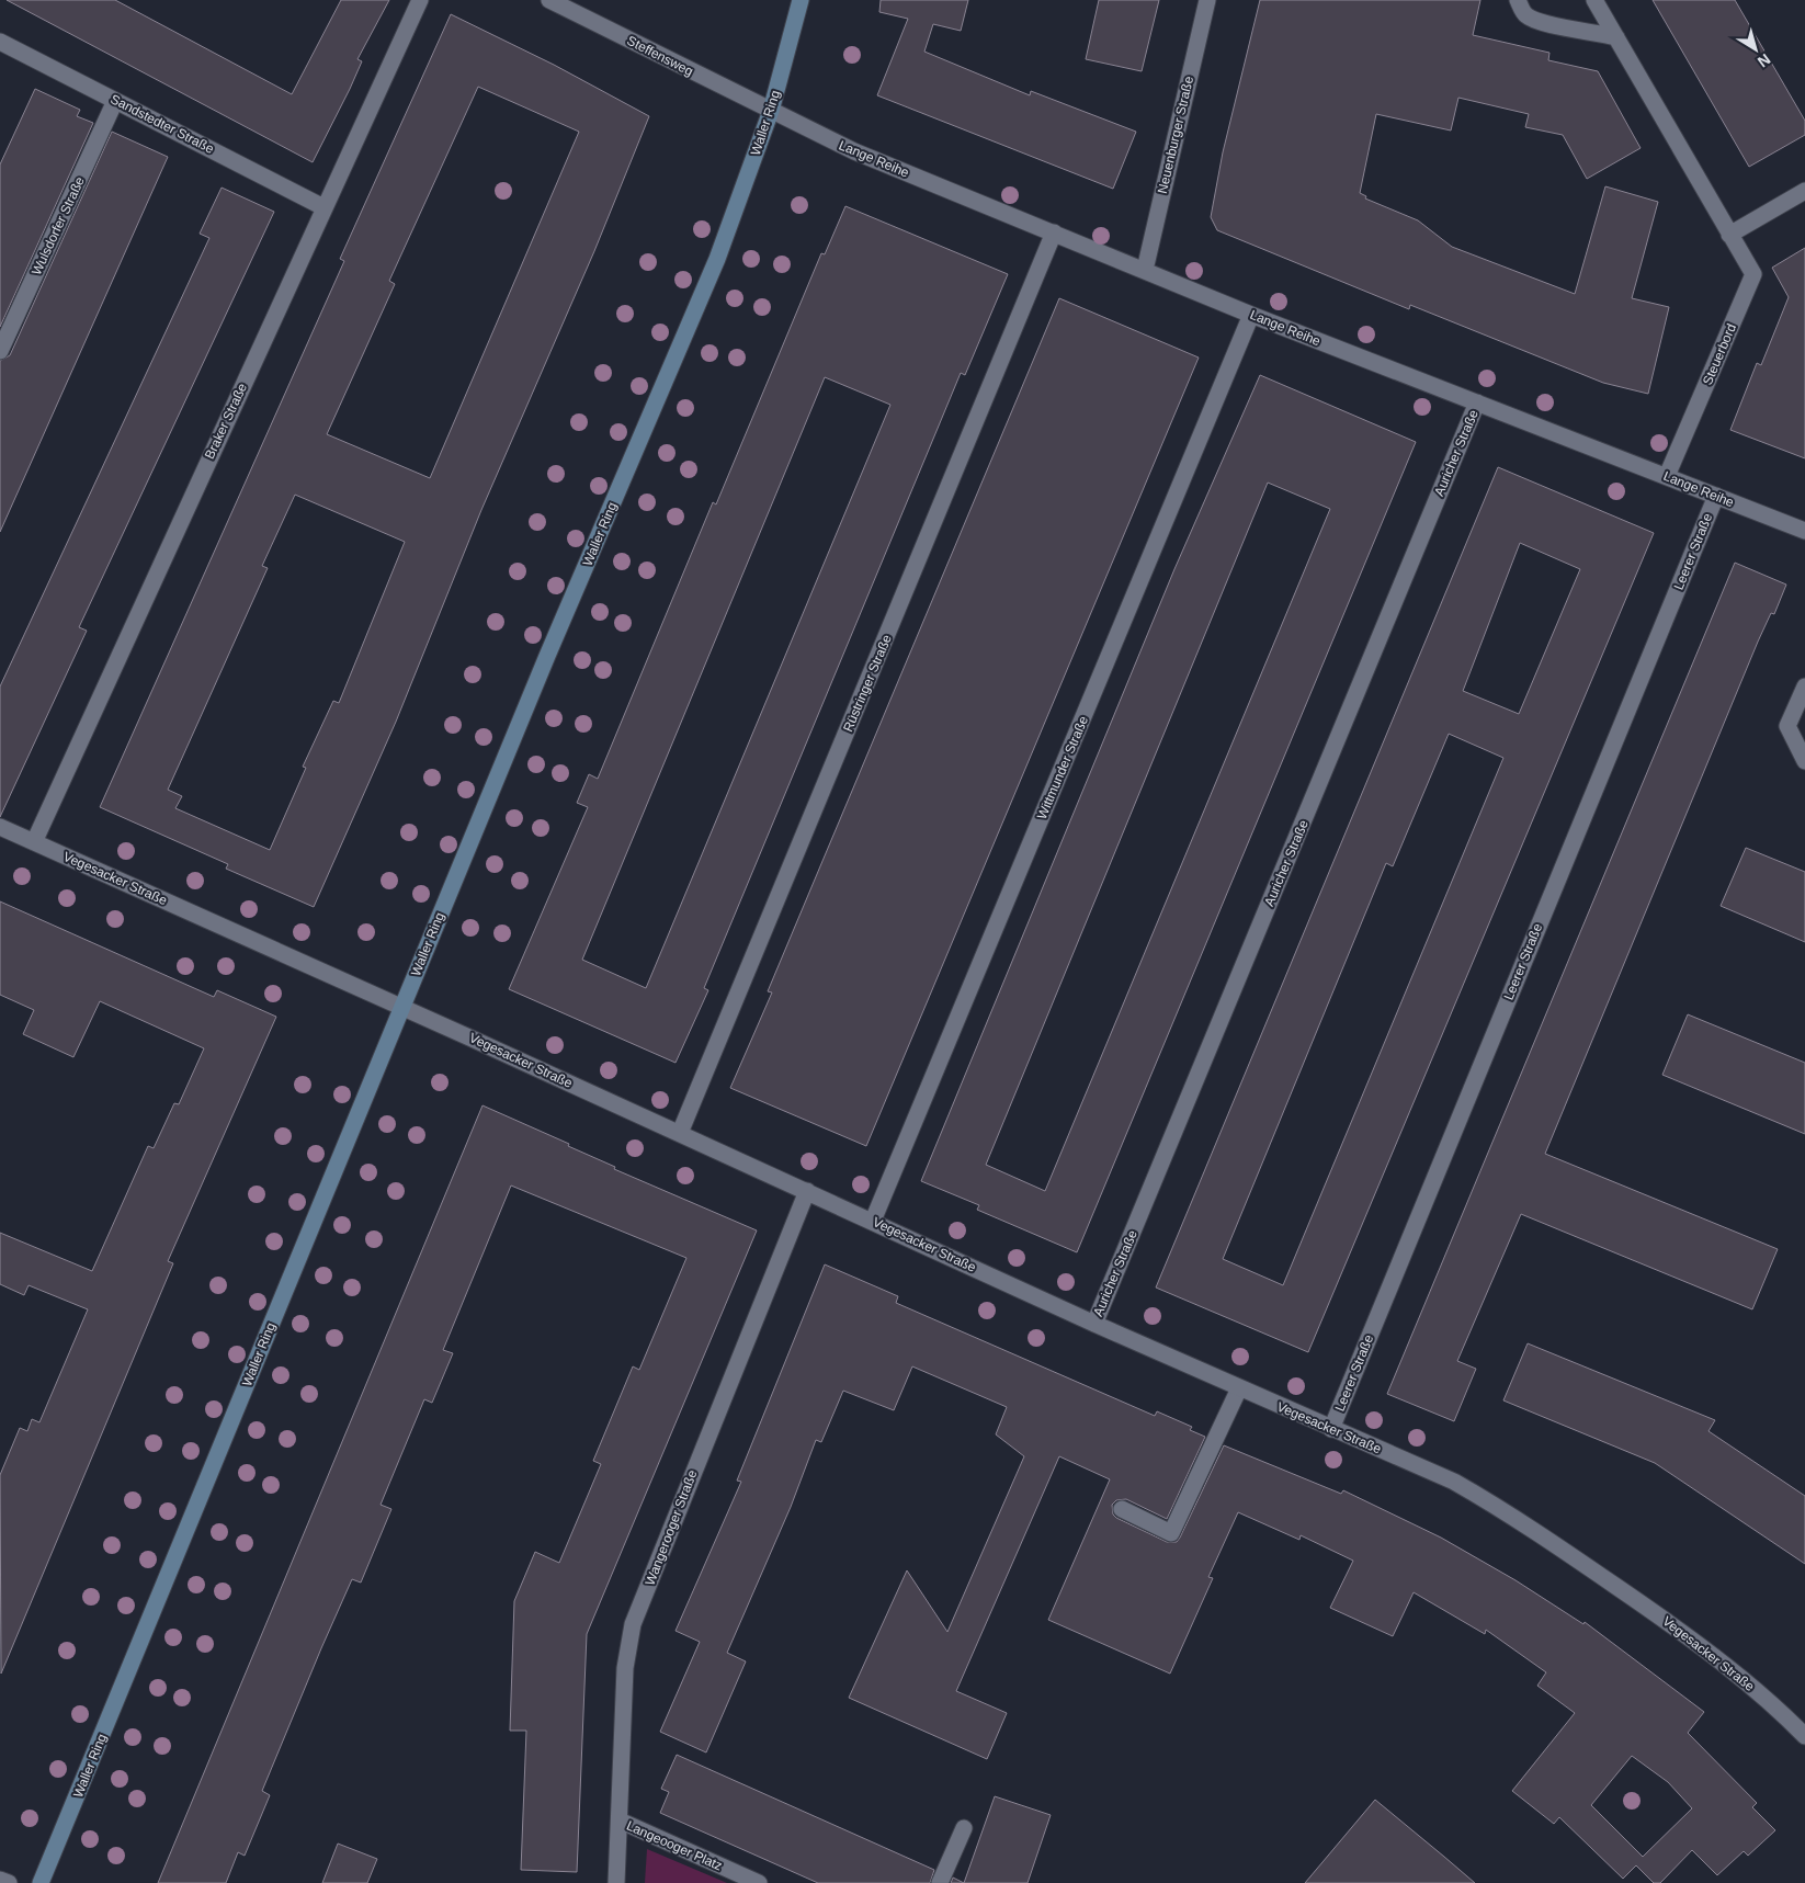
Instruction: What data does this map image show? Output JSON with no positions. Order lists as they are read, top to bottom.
{
  "streets": {
    "main road": ["Waller Ring"],
    "street": [
      "Steffensweg",
      "Sandstedter Straße",
      "Neuenburger Straße",
      "Lange Reihe",
      "Wulsdorfer Straße",
      "Steuerbord",
      "Braker Straße",
      "Auricher Straße",
      "Leerer Straße",
      "Rüstringer Straße",
      "Wittmunder Straße",
      "Vegesacker Straße",
      "Wangerooger Straße",
      "Langeooger Platz"
    ]
  },
  "crossings": [
    ["Steffensweg", "Waller Ring"],
    ["Steffensweg", "Lange Reihe"],
    ["Waller Ring", "Lange Reihe"],
    ["Waller Ring", "Vegesacker Straße"],
    ["Sandstedter Straße", "Wulsdorfer Straße"],
    ["Sandstedter Straße", "Braker Straße"],
    ["Neuenburger Straße", "Lange Reihe"],
    ["Lange Reihe", "Steuerbord"],
    ["Lange Reihe", "Auricher Straße"],
    ["Lange Reihe", "Leerer Straße"],
    ["Lange Reihe", "Rüstringer Straße"],
    ["Lange Reihe", "Wittmunder Straße"],
    ["Braker Straße", "Vegesacker Straße"],
    ["Auricher Straße", "Vegesacker Straße"],
    ["Leerer Straße", "Vegesacker Straße"],
    ["Rüstringer Straße", "Vegesacker Straße"],
    ["Wittmunder Straße", "Vegesacker Straße"],
    ["Vegesacker Straße", "Wangerooger Straße"],
    ["Wangerooger Straße", "Langeooger Platz"]
  ],
  "north": "bottom right"
}
